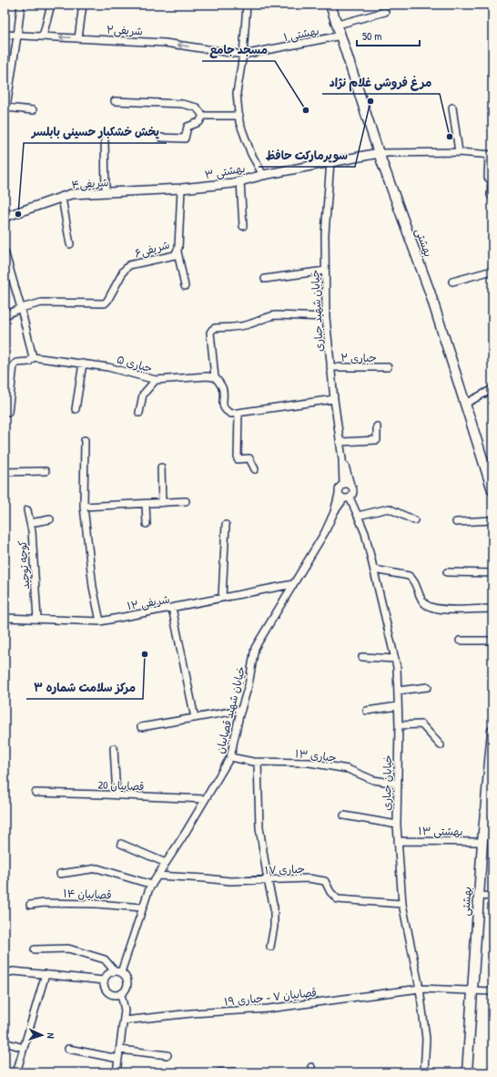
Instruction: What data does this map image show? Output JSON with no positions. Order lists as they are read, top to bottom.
{
  "streets": {
    "main road": ["بهشتی"],
    "street": [
      "شریفی۲",
      "بهشتی ۱",
      "بهشتی ۳",
      "شریفی۴",
      "شریفی۶",
      "خیابان شهید جباری",
      "جباری ۲",
      "جباری ۵",
      "کوچه توحید",
      "شریفی ۱۲",
      "خیابان شهید قصابیان",
      "جباری ۱۳",
      "خیابان جباری",
      "قصابیان 20",
      "بهشتی ۱۳",
      "جباری ۱۷",
      "قصابیان ۱۴",
      "قصابيان ۷ - جباری ۱۹"
    ]
  },
  "crossings": [
    ["شریفی۲", "بهشتی ۱"],
    ["بهشتی ۱", "بهشتی"],
    ["بهشتی ۳", "شریفی۴"],
    ["بهشتی ۳", "بهشتی"],
    ["بهشتی ۳", "شریفی۶"],
    ["بهشتی ۳", "خیابان شهید جباری"],
    ["شریفی۴", "شریفی۶"],
    ["بهشتی", "بهشتی ۱۳"],
    ["بهشتی", "قصابيان ۷ - جباری ۱۹"],
    ["خیابان شهید جباری", "جباری ۲"],
    ["کوچه توحید", "شریفی ۱۲"],
    ["شریفی ۱۲", "خیابان شهید قصابیان"],
    ["خیابان شهید قصابیان", "جباری ۱۳"],
    ["خیابان شهید قصابیان", "قصابیان 20"],
    ["خیابان شهید قصابیان", "جباری ۱۷"],
    ["خیابان شهید قصابیان", "قصابیان ۱۴"],
    ["جباری ۱۳", "خیابان جباری"],
    ["خیابان جباری", "بهشتی ۱۳"],
    ["خیابان جباری", "جباری ۱۷"],
    ["خیابان جباری", "قصابيان ۷ - جباری ۱۹"]
  ],
  "one_way": ["شریفی۲"],
  "places": [
    "سوپرمارکت حافظ",
    "مسجد جامع",
    "مرغ فروشی غلام نژاد",
    "پخش خشکبار حسینی بابلسر",
    "مرکز سلامت شماره ۳"
  ],
  "scale_bar": "50 m",
  "north": "right"
}
